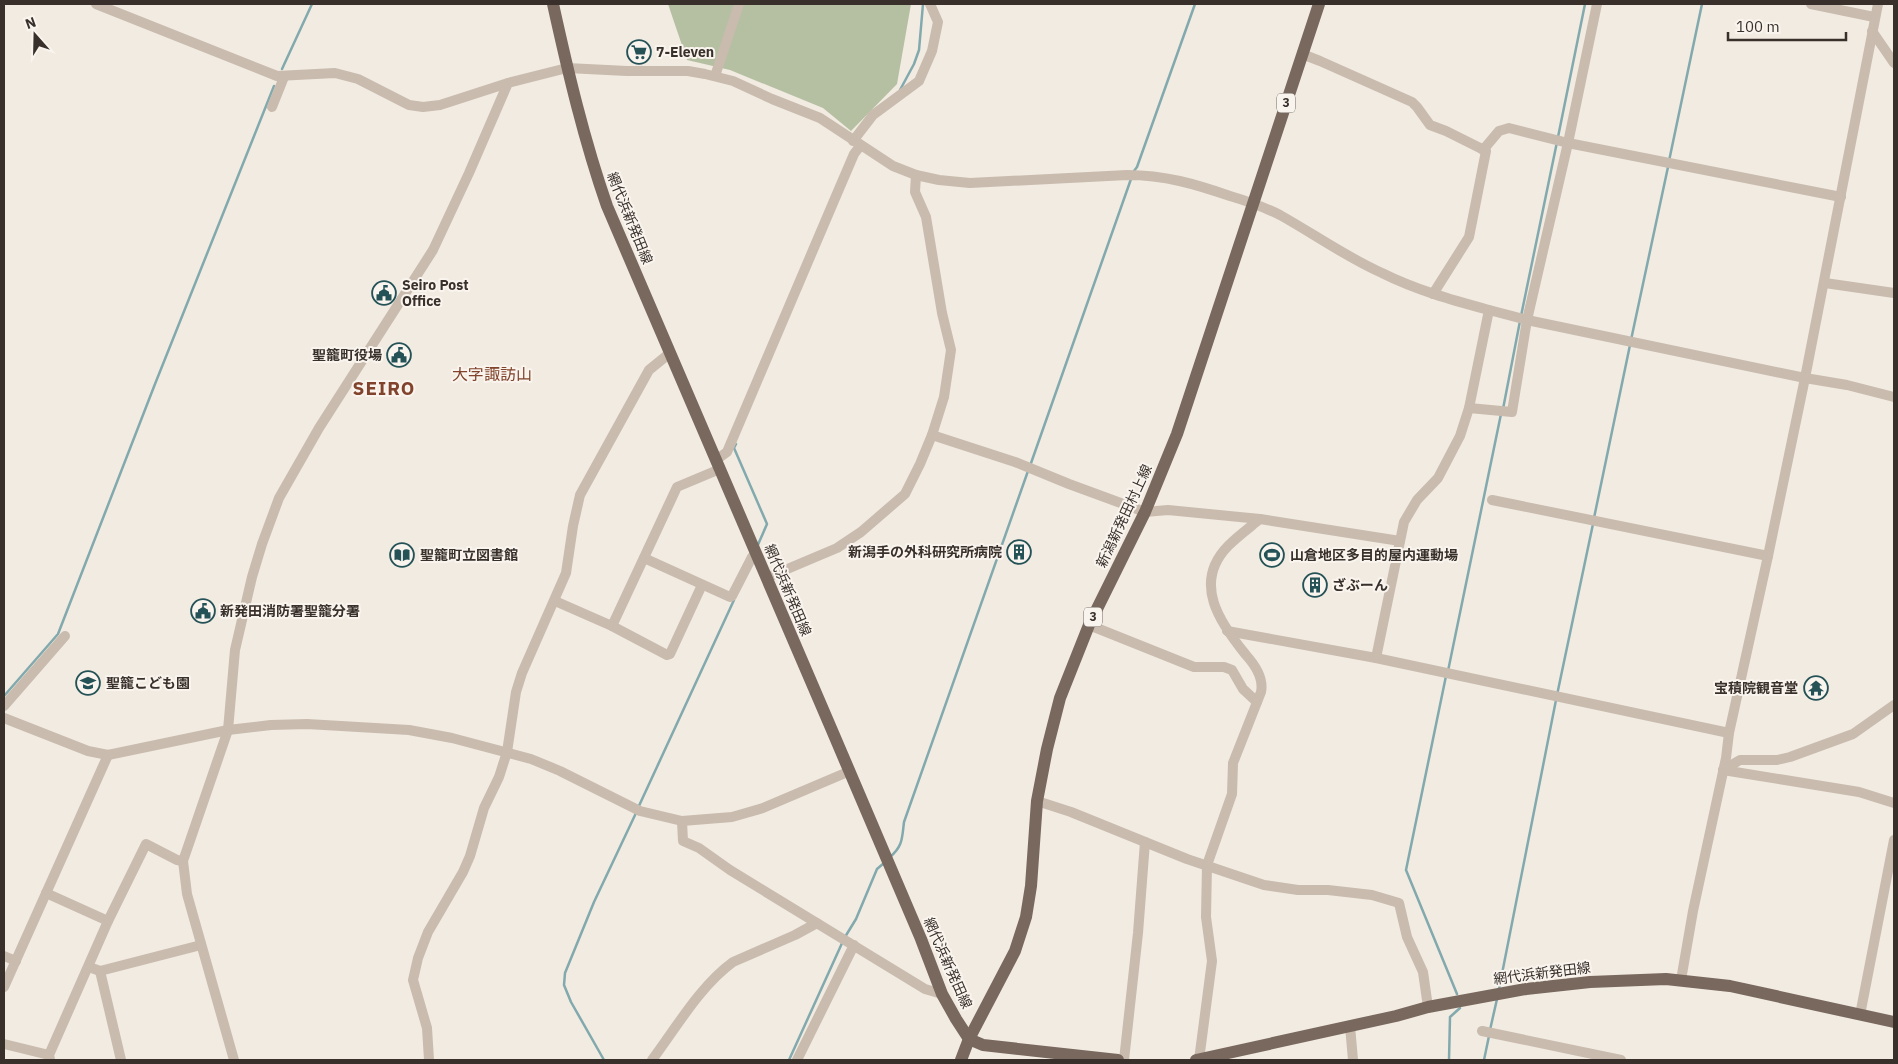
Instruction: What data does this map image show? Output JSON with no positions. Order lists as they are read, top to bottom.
{
  "streets": {
    "main road": ["3", "網代浜新発田線", "新潟新発田村上線"]
  },
  "crossings": [
    ["3", "網代浜新発田線"],
    ["3", "新潟新発田村上線"],
    ["網代浜新発田線", "新潟新発田村上線"]
  ],
  "districts": ["大字諏訪山", "SEIRO"],
  "places": {
    "supermarket": ["7-Eleven"],
    "public building": ["Seiro Post Office", "聖籠町役場", "新発田消防署聖籠分署"],
    "building": ["新潟手の外科研究所病院", "ざぶーん"],
    "library": ["聖籠町立図書館"],
    "sports": ["山倉地区多目的屋内運動場"],
    "school or university": ["聖籠こども園"],
    "temple": ["宝積院観音堂"]
  },
  "scale_bar": "100 m",
  "north": "top"
}
